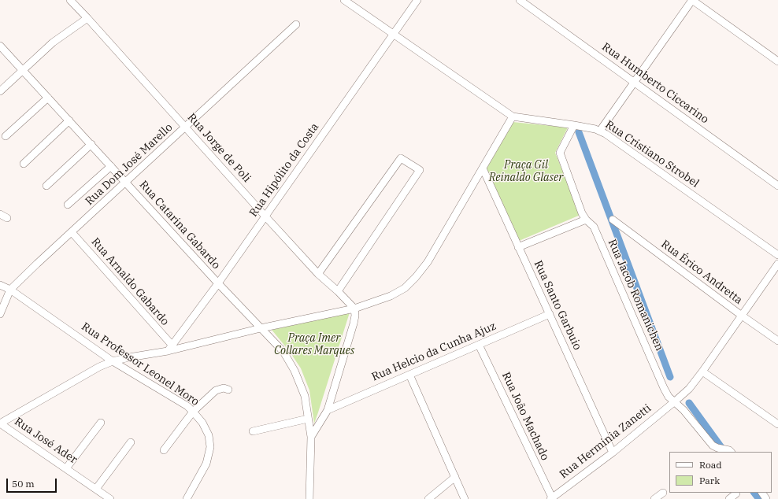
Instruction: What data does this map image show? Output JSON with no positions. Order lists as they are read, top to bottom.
{
  "streets": {
    "street": [
      "Rua Humberto Ciccarino",
      "Rua Jorge de Poli",
      "Rua Cristiano Strobel",
      "Rua Dom José Marello",
      "Rua Hipólito da Costa",
      "Rua Catarina Gabardo",
      "Rua Érico Andretta",
      "Rua Arnaldo Gabardo",
      "Rua Jacob Romanichen",
      "Rua Santo Garbuio",
      "Rua Helcio da Cunha Ajuz",
      "Rua Professor Leonel Moro",
      "Rua João Machado",
      "Rua José Ader",
      "Rua Herminia Zanetti"
    ]
  },
  "crossings": [
    ["Rua Jorge de Poli", "Rua Dom José Marello"],
    ["Rua Jorge de Poli", "Rua Hipólito da Costa"],
    ["Rua Cristiano Strobel", "Rua Hipólito da Costa"],
    ["Rua Cristiano Strobel", "Rua Jacob Romanichen"],
    ["Rua Dom José Marello", "Rua Catarina Gabardo"],
    ["Rua Dom José Marello", "Rua Arnaldo Gabardo"],
    ["Rua Dom José Marello", "Rua Professor Leonel Moro"],
    ["Rua Hipólito da Costa", "Rua Catarina Gabardo"],
    ["Rua Hipólito da Costa", "Rua Arnaldo Gabardo"],
    ["Rua Érico Andretta", "Rua Herminia Zanetti"],
    ["Rua Jacob Romanichen", "Rua Herminia Zanetti"],
    ["Rua Santo Garbuio", "Rua Helcio da Cunha Ajuz"],
    ["Rua Santo Garbuio", "Rua Herminia Zanetti"],
    ["Rua Helcio da Cunha Ajuz", "Rua João Machado"],
    ["Rua João Machado", "Rua Herminia Zanetti"]
  ],
  "parks": ["Praça Gil Reinaldo Glaser", "Praça Imer Collares Marques"],
  "legend": ["Road", "Park"],
  "scale_bar": "50 m"
}
